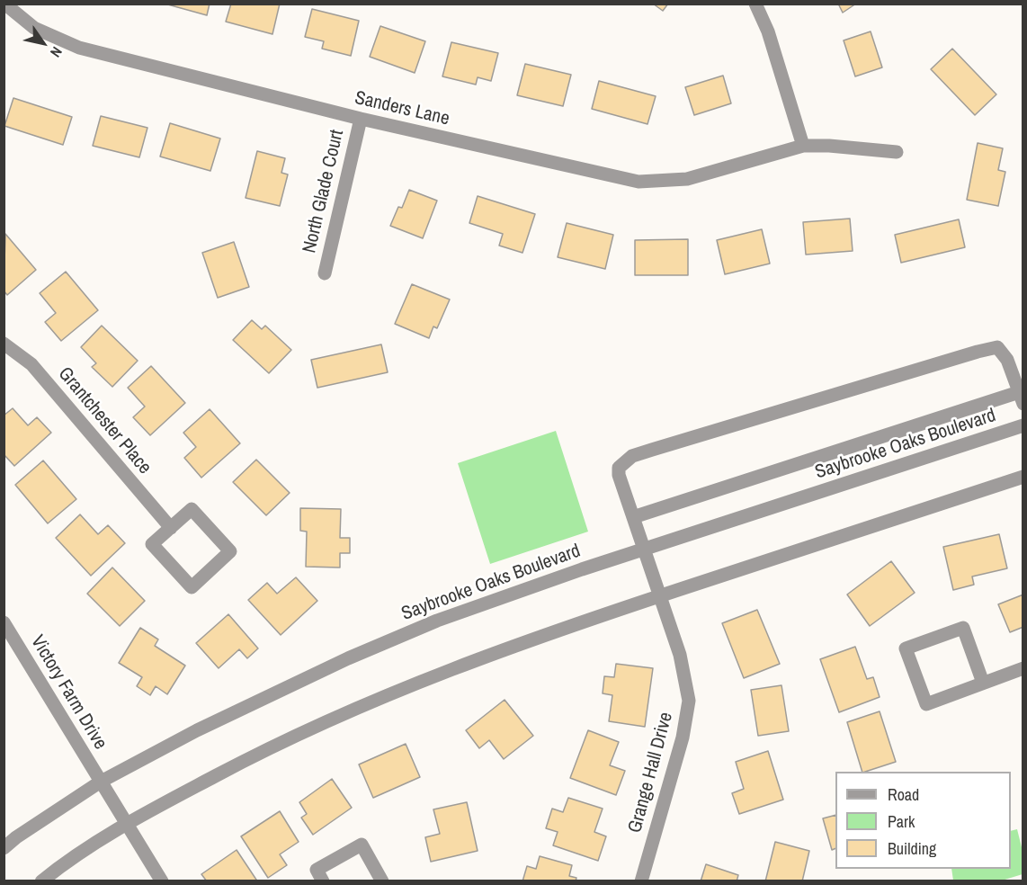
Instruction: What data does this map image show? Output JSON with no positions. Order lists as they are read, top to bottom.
{
  "streets": {
    "street": [
      "Sanders Lane",
      "North Glade Court",
      "Grantchester Place",
      "Saybrooke Oaks Boulevard",
      "Victory Farm Drive",
      "Grange Hall Drive"
    ]
  },
  "crossings": [
    ["Sanders Lane", "North Glade Court"],
    ["Saybrooke Oaks Boulevard", "Victory Farm Drive"],
    ["Saybrooke Oaks Boulevard", "Grange Hall Drive"]
  ],
  "legend": ["Road", "Park", "Building"],
  "north": "bottom right"
}
